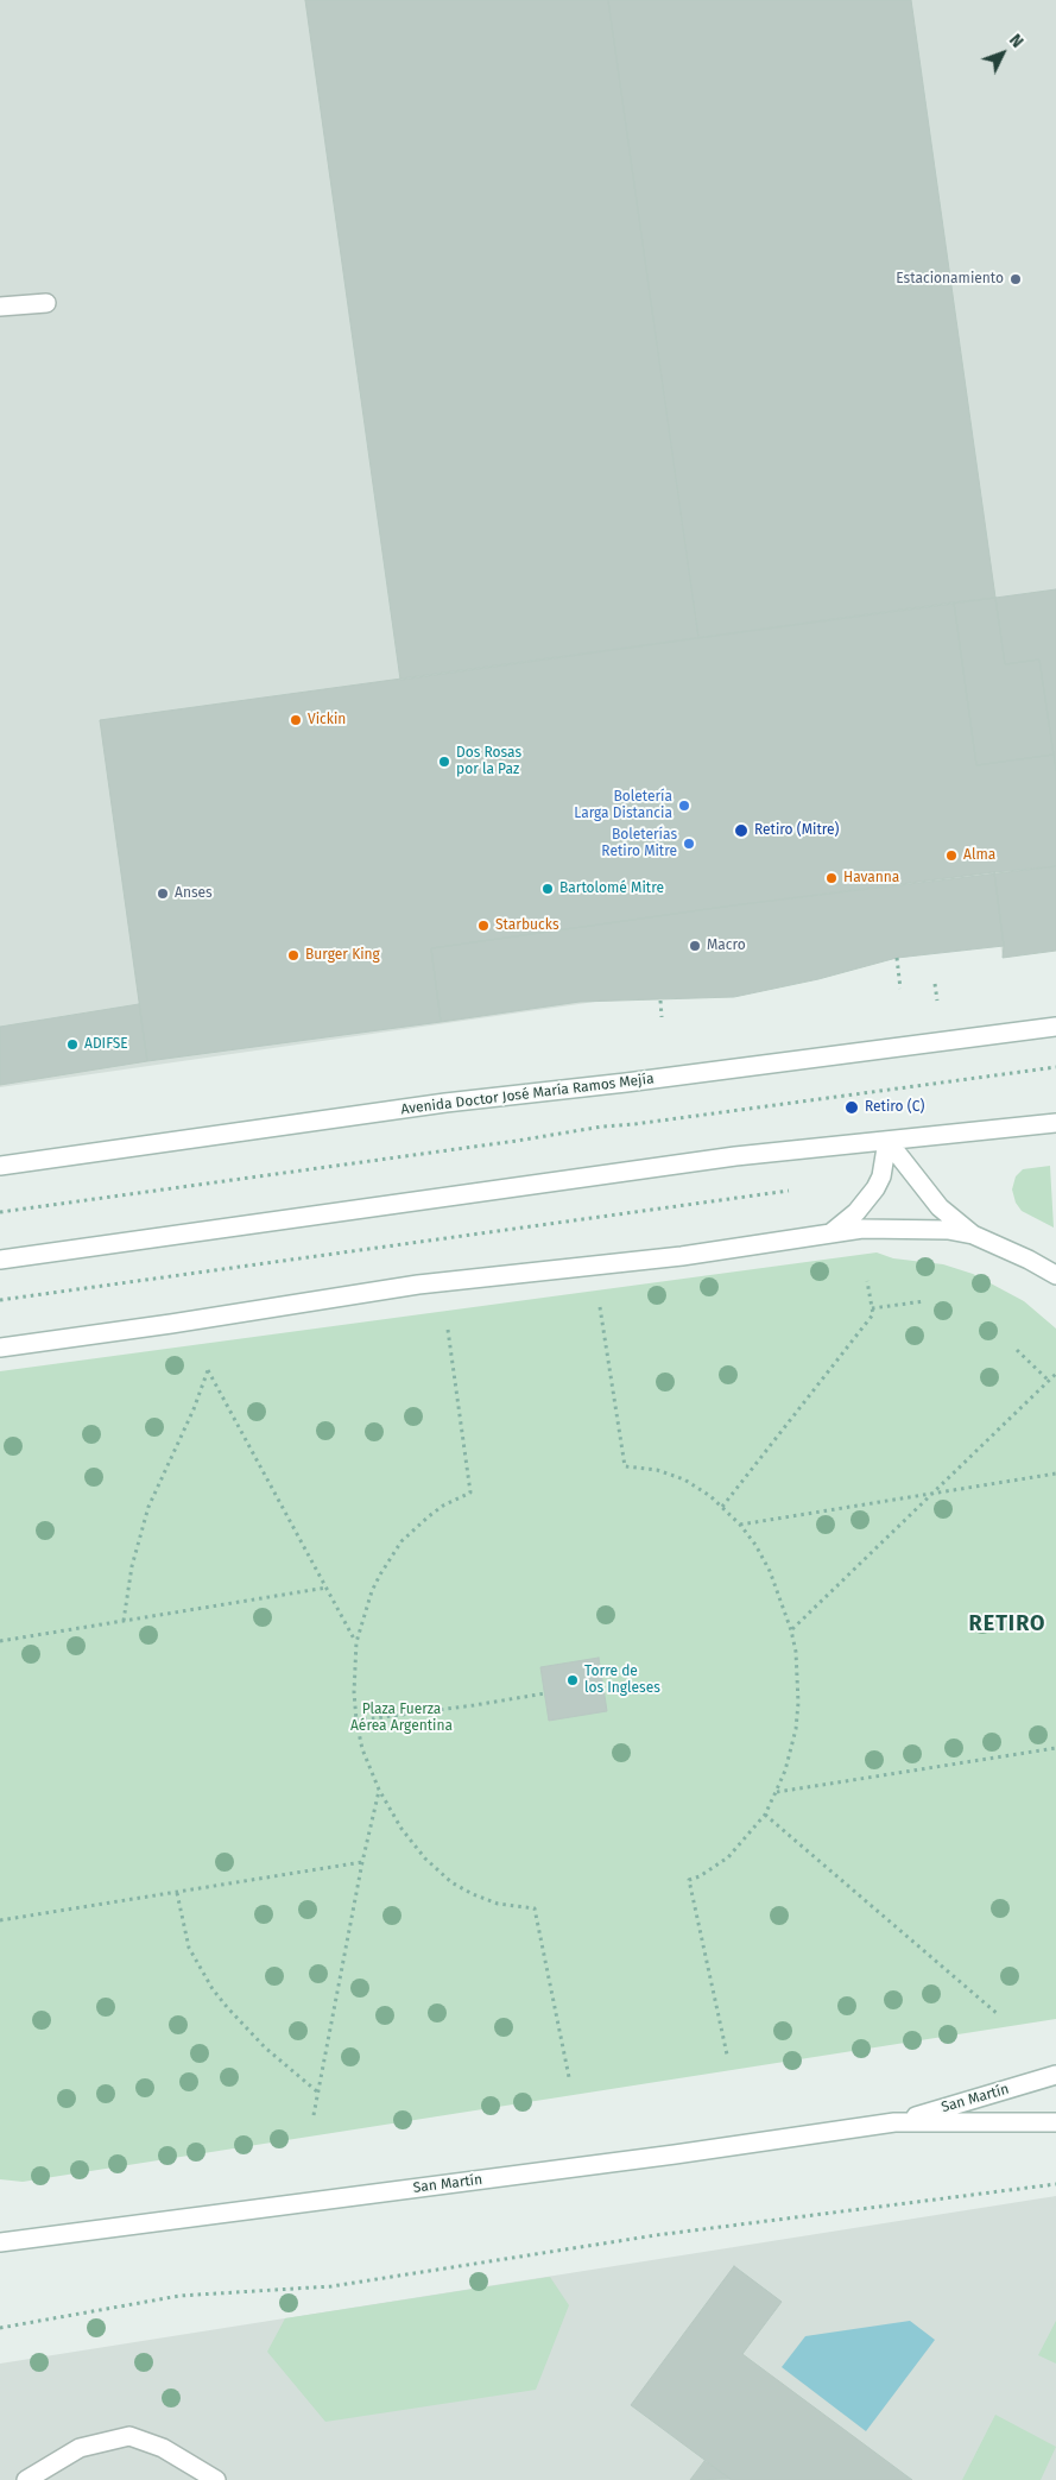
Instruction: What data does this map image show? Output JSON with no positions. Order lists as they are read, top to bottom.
{
  "streets": {
    "main road": ["Avenida Doctor José María Ramos Mejía", "San Martín"]
  },
  "districts": ["RETIRO"],
  "parks": ["Plaza Fuerza Aérea Argentina"],
  "places": [
    "Estacionamiento",
    "Vickin",
    "Dos Rosas por la Paz",
    "Boletería Larga Distancia",
    "Retiro (Mitre)",
    "Boleterías Retiro Mitre",
    "Alma",
    "Havanna",
    "Bartolomé Mitre",
    "Anses",
    "Starbucks",
    "Macro",
    "Burger King",
    "ADIFSE",
    "Retiro (C)",
    "Torre de los Ingleses"
  ],
  "north": "top right"
}
